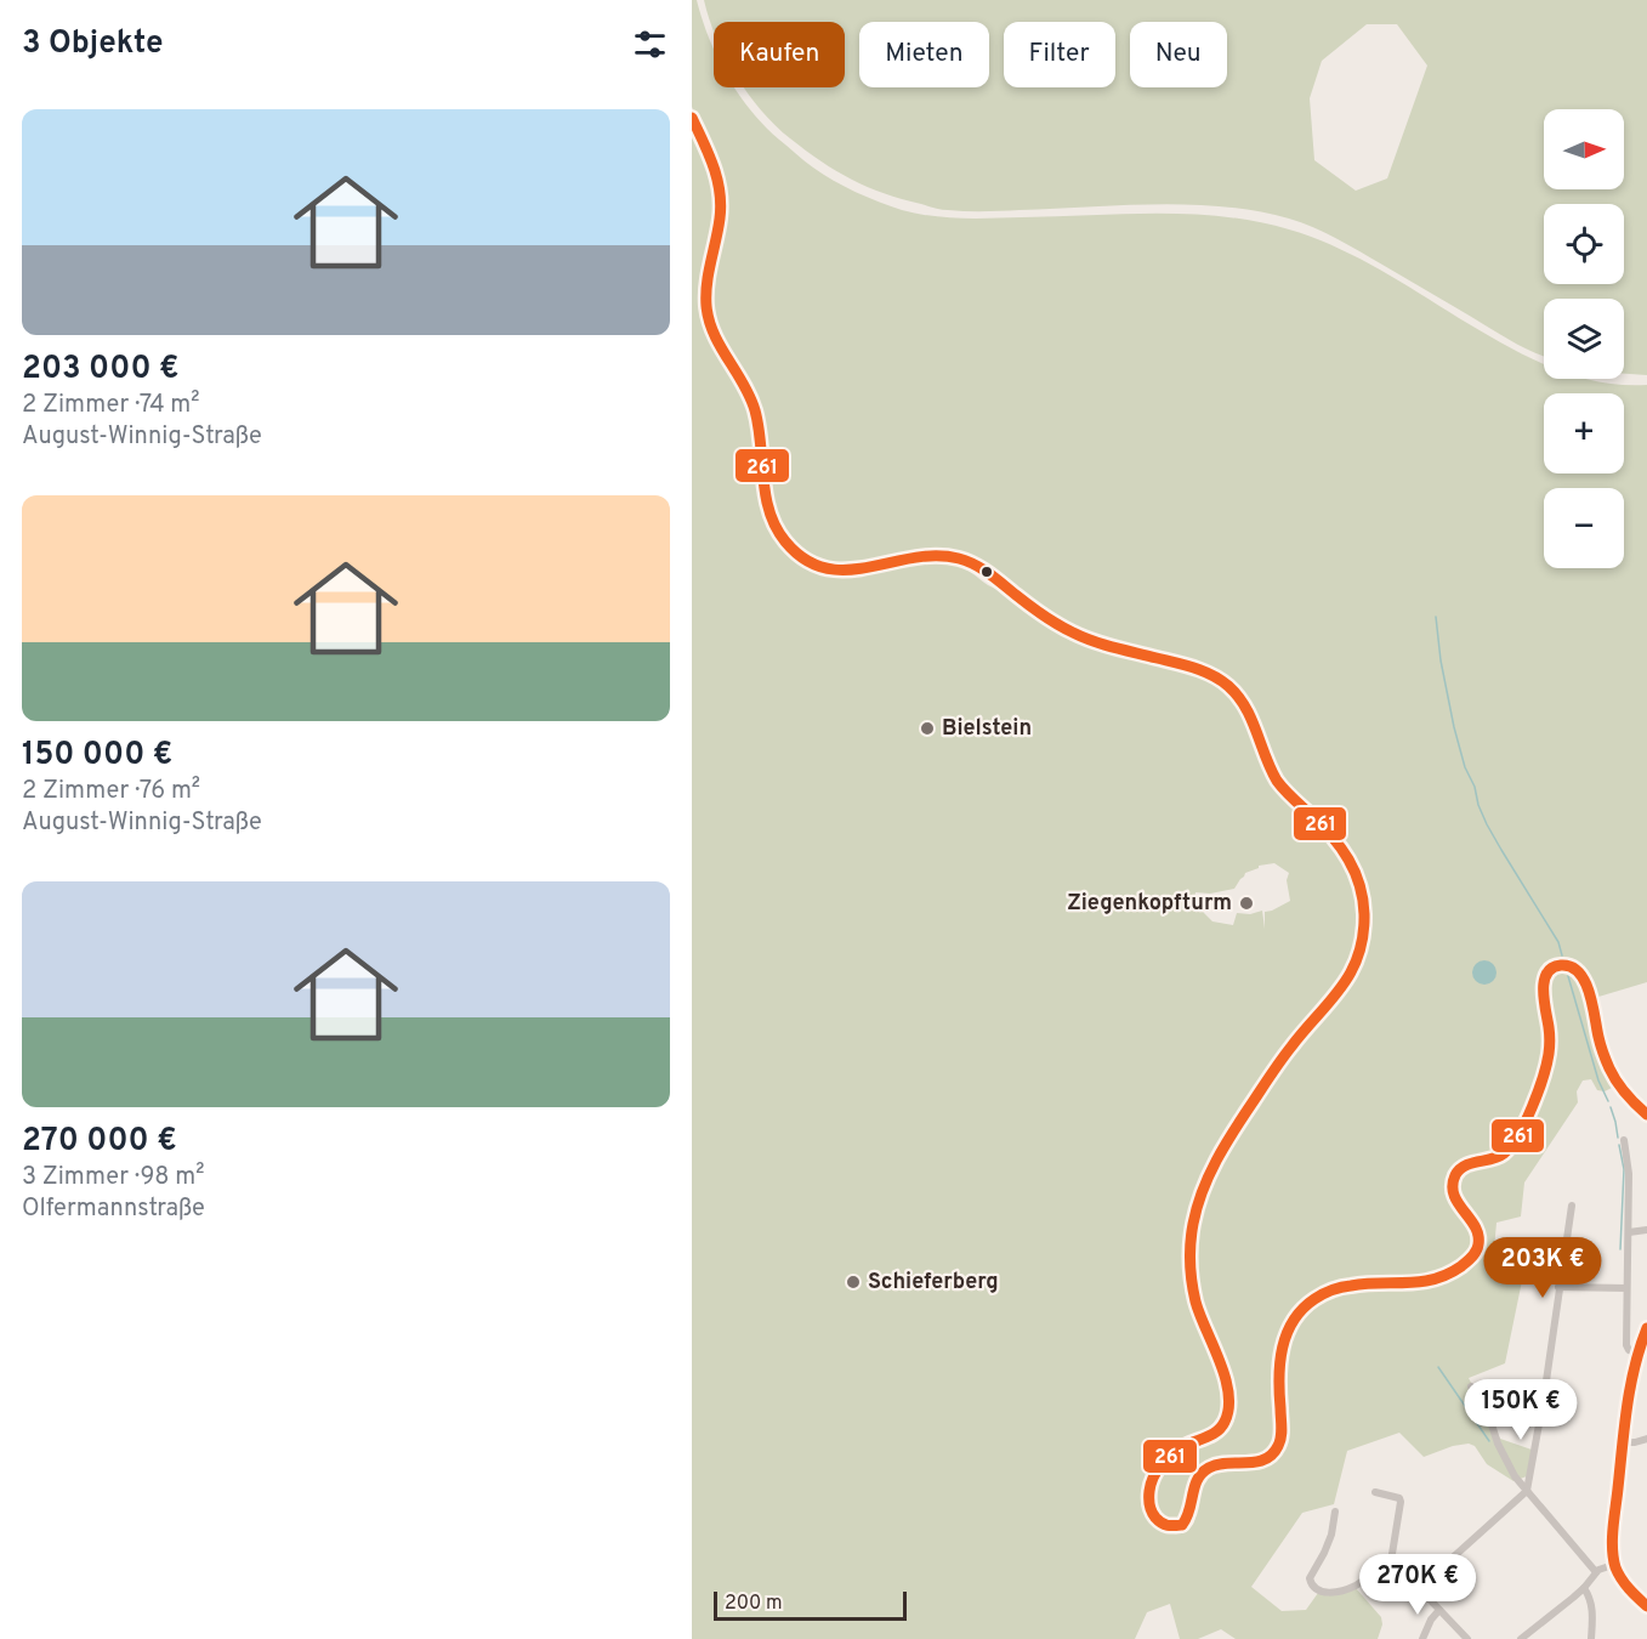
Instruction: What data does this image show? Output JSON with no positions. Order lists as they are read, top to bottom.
{
  "places": ["Bielstein", "Ziegenkopfturm", "Schieferberg"],
  "lines": ["transit line 261"],
  "scale_bar": "200 m",
  "north": "right",
  "page": {
    "heading": "3 Objekte",
    "chip": [
      "Kaufen",
      "Mieten",
      "Filter",
      "Neu"
    ],
    "list": [
      {
        "name": "203 000 €",
        "note": "2 Zimmer · 74 m² · August-Winnig-Straße"
      },
      {
        "name": "150 000 €",
        "note": "2 Zimmer · 76 m² · August-Winnig-Straße"
      },
      {
        "name": "270 000 €",
        "note": "3 Zimmer · 98 m² · Olfermannstraße"
      }
    ],
    "map_buttons": ["+", "−"],
    "price": ["203K €", "150K €", "270K €"],
    "scale": "200 m"
  }
}
